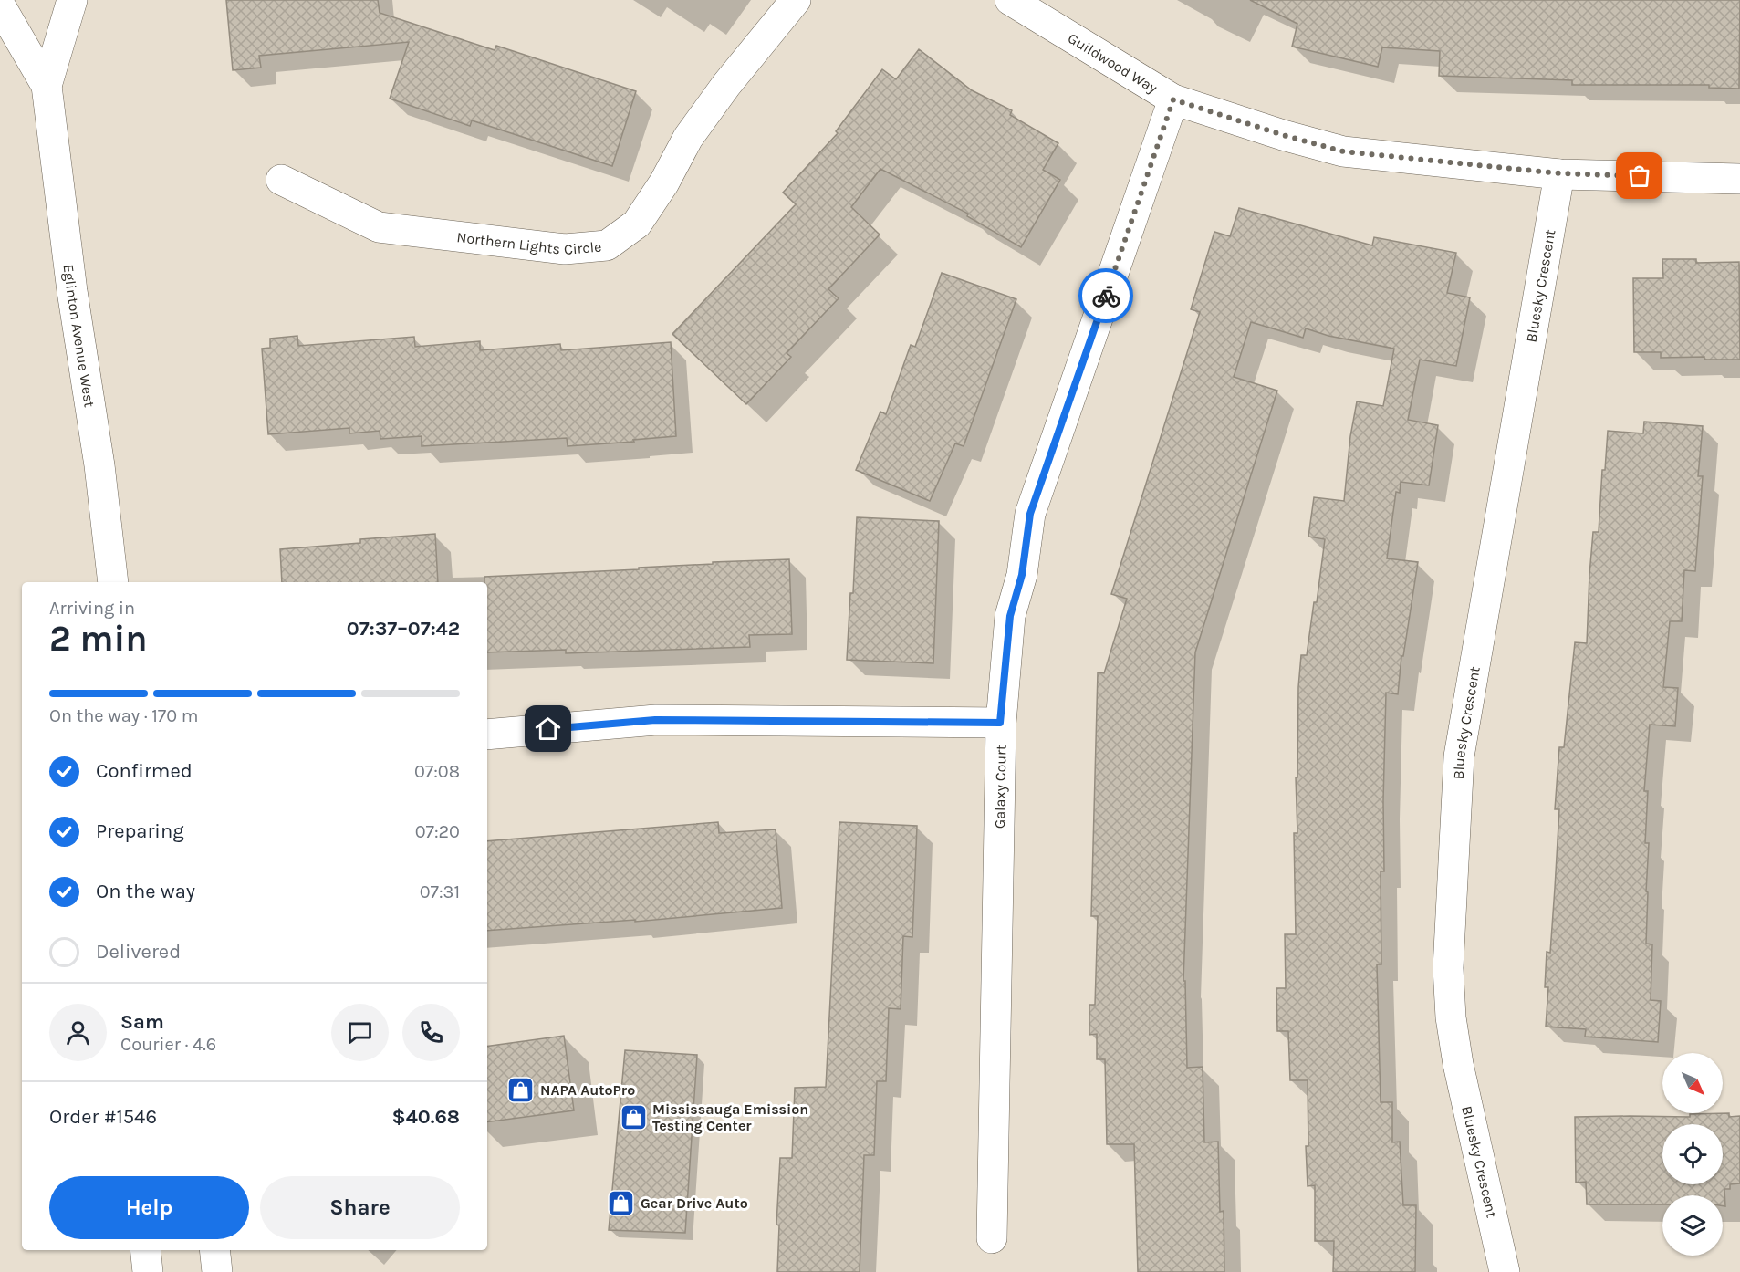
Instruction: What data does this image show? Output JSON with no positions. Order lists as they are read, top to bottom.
{
  "streets": {
    "street": [
      "Guildwood Way",
      "Northern Lights Circle",
      "Bluesky Crescent",
      "Eglinton Avenue West",
      "Galaxy Court"
    ]
  },
  "crossings": [
    ["Guildwood Way", "Bluesky Crescent"],
    ["Guildwood Way", "Galaxy Court"]
  ],
  "places": {
    "shop": ["NAPA AutoPro", "Mississauga Emission Testing Center", "Gear Drive Auto"]
  },
  "north": "bottom right",
  "page": {
    "heading": ["2 min", "Arriving in", "07:37–07:42"],
    "panel": [
      "Sam",
      "Courier · 4.6",
      "Order #1546",
      "$40.68"
    ],
    "bar": "On the way · 170 m",
    "list": [
      ["Confirmed", "07:08"],
      ["Preparing", "07:20"],
      ["On the way", "07:31"],
      "Delivered"
    ],
    "buttons": ["Help", "Share"]
  }
}
